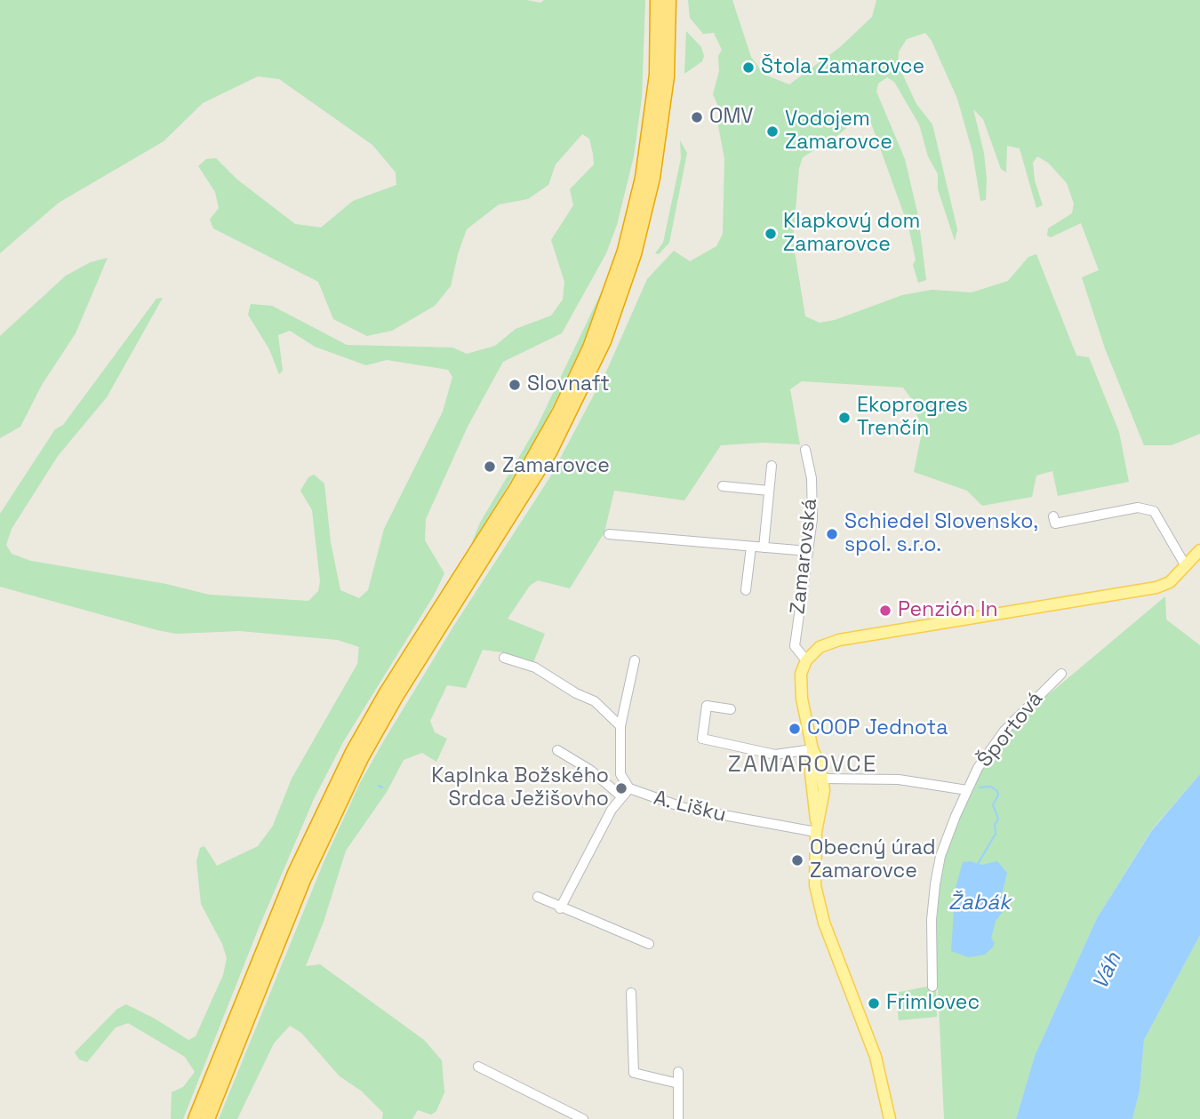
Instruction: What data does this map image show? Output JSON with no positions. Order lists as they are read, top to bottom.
{
  "streets": {
    "main road": ["Zamarovská"],
    "street": ["Športová", "A. Lišku"]
  },
  "crossings": [
    ["Zamarovská", "Športová"],
    ["Zamarovská", "A. Lišku"]
  ],
  "districts": ["ZAMAROVCE"],
  "water": ["Žabák", "Váh"],
  "places": [
    "Štola Zamarovce",
    "OMV",
    "Vodojem Zamarovce",
    "Klapkový dom Zamarovce",
    "Slovnaft",
    "Ekoprogres Trenčín",
    "Zamarovce",
    "Schiedel Slovensko, spol. s.r.o.",
    "Penzión In",
    "COOP Jednota",
    "Kaplnka Božského Srdca Ježišovho",
    "Obecný úrad Zamarovce",
    "Frimlovec"
  ]
}
